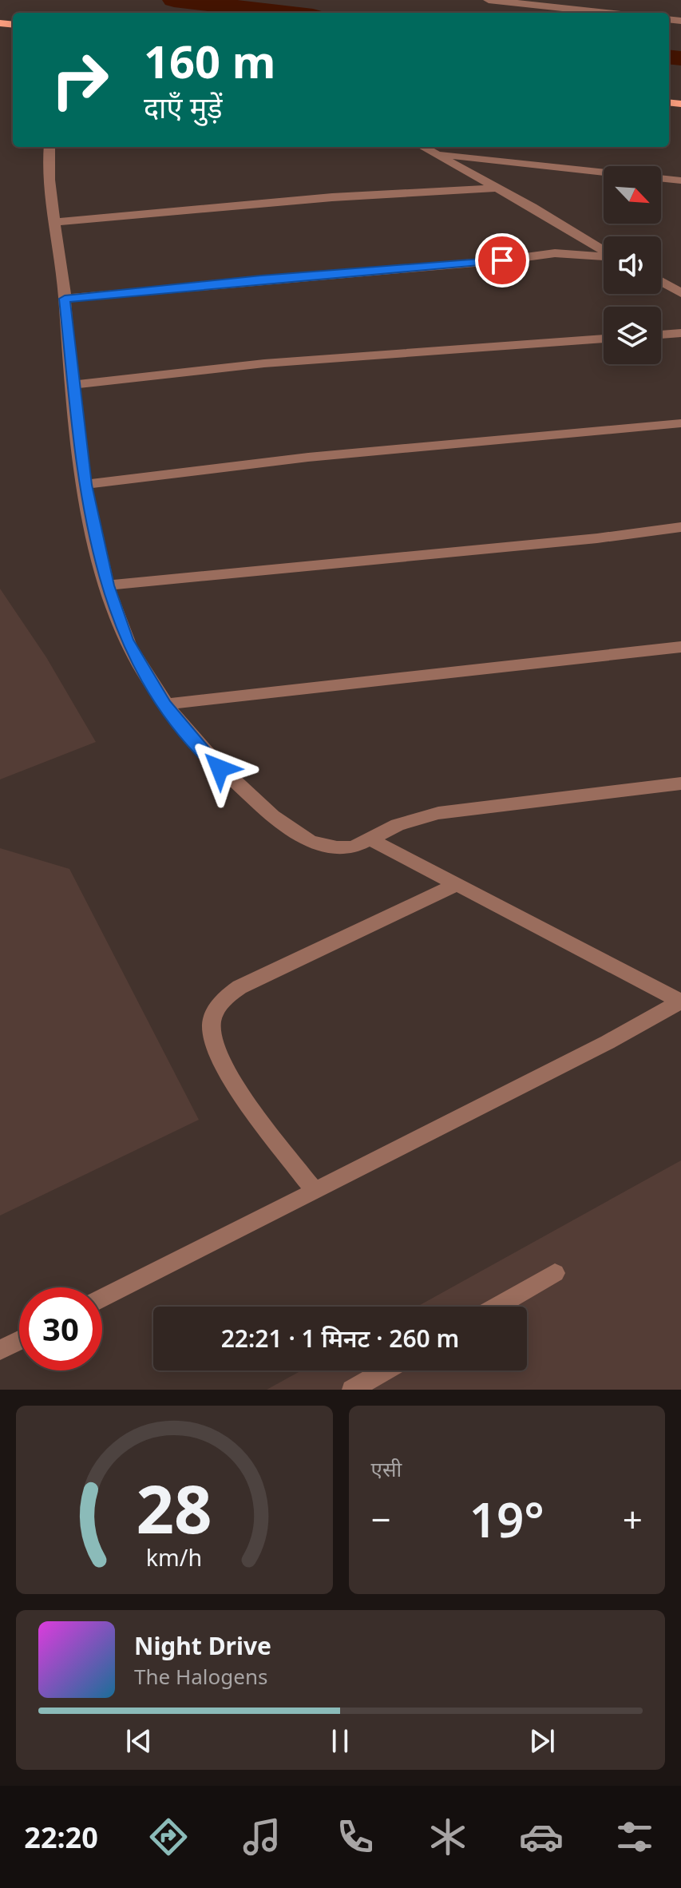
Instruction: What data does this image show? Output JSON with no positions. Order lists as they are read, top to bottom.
{
  "north": "bottom right",
  "page": {
    "turn": ["160 m", "दाएँ मुड़ें"],
    "limit": "30",
    "trip": "22:21 · 1 मिनट · 260 m",
    "tile": "एसी",
    "heat": ["−", "19°", "+"],
    "song": ["Night Drive", "The Halogens"],
    "tabs": "22:20",
    "gauge": ["28", "km/h"]
  }
}
